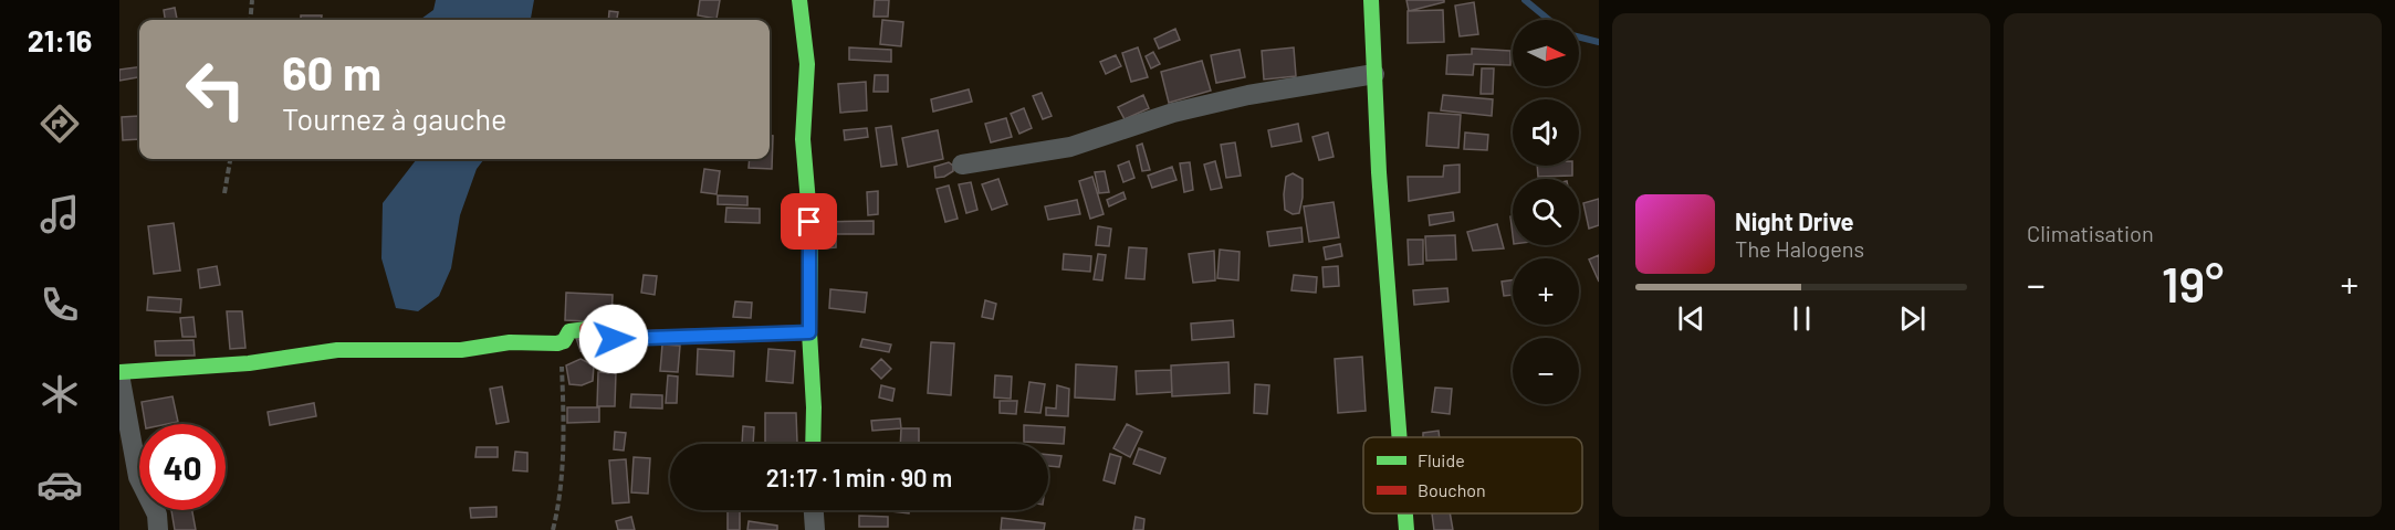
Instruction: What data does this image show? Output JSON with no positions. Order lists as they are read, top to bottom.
{
  "legend": ["Fluide", "Bouchon"],
  "north": "right",
  "page": {
    "tabs": "21:16",
    "tile": "Climatisation",
    "map_buttons": ["+", "−"],
    "turn": ["60 m", "Tournez à gauche"],
    "song": ["Night Drive", "The Halogens"],
    "heat": ["−", "19°", "+"],
    "limit": "40",
    "trip": "21:17 · 1 min · 90 m"
  }
}
